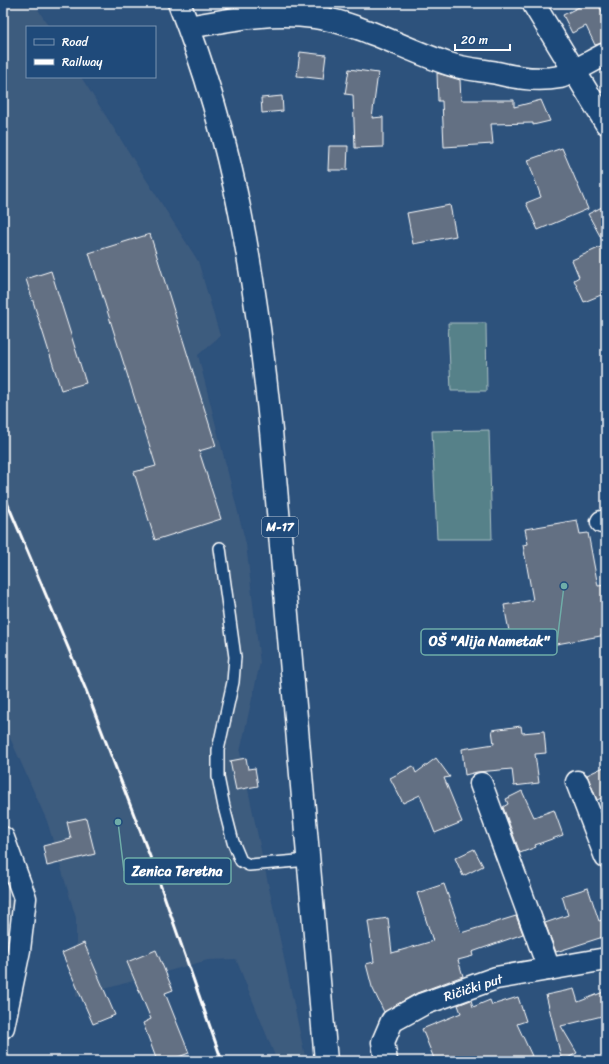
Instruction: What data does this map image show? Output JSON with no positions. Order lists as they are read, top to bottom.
{
  "streets": {
    "street": ["M-17", "Ričički put"]
  },
  "places": ["OŠ \"Alija Nametak\"", "Zenica Teretna"],
  "legend": ["Road", "Railway"],
  "scale_bar": "20 m"
}
